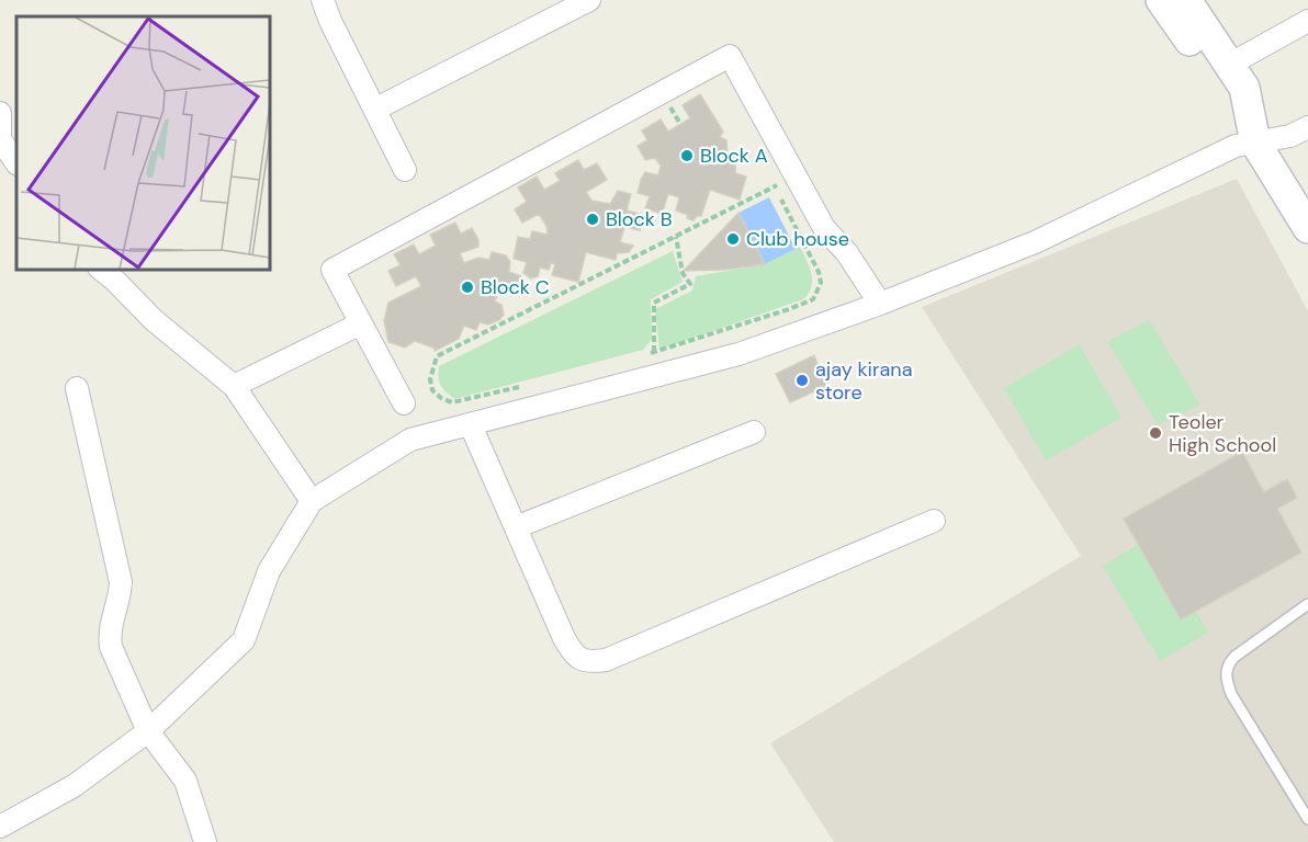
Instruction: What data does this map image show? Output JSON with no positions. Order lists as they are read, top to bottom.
{
  "places": [
    "Block A",
    "Block B",
    "Club house",
    "Block C",
    "ajay kirana store",
    "Teoler High School"
  ]
}
